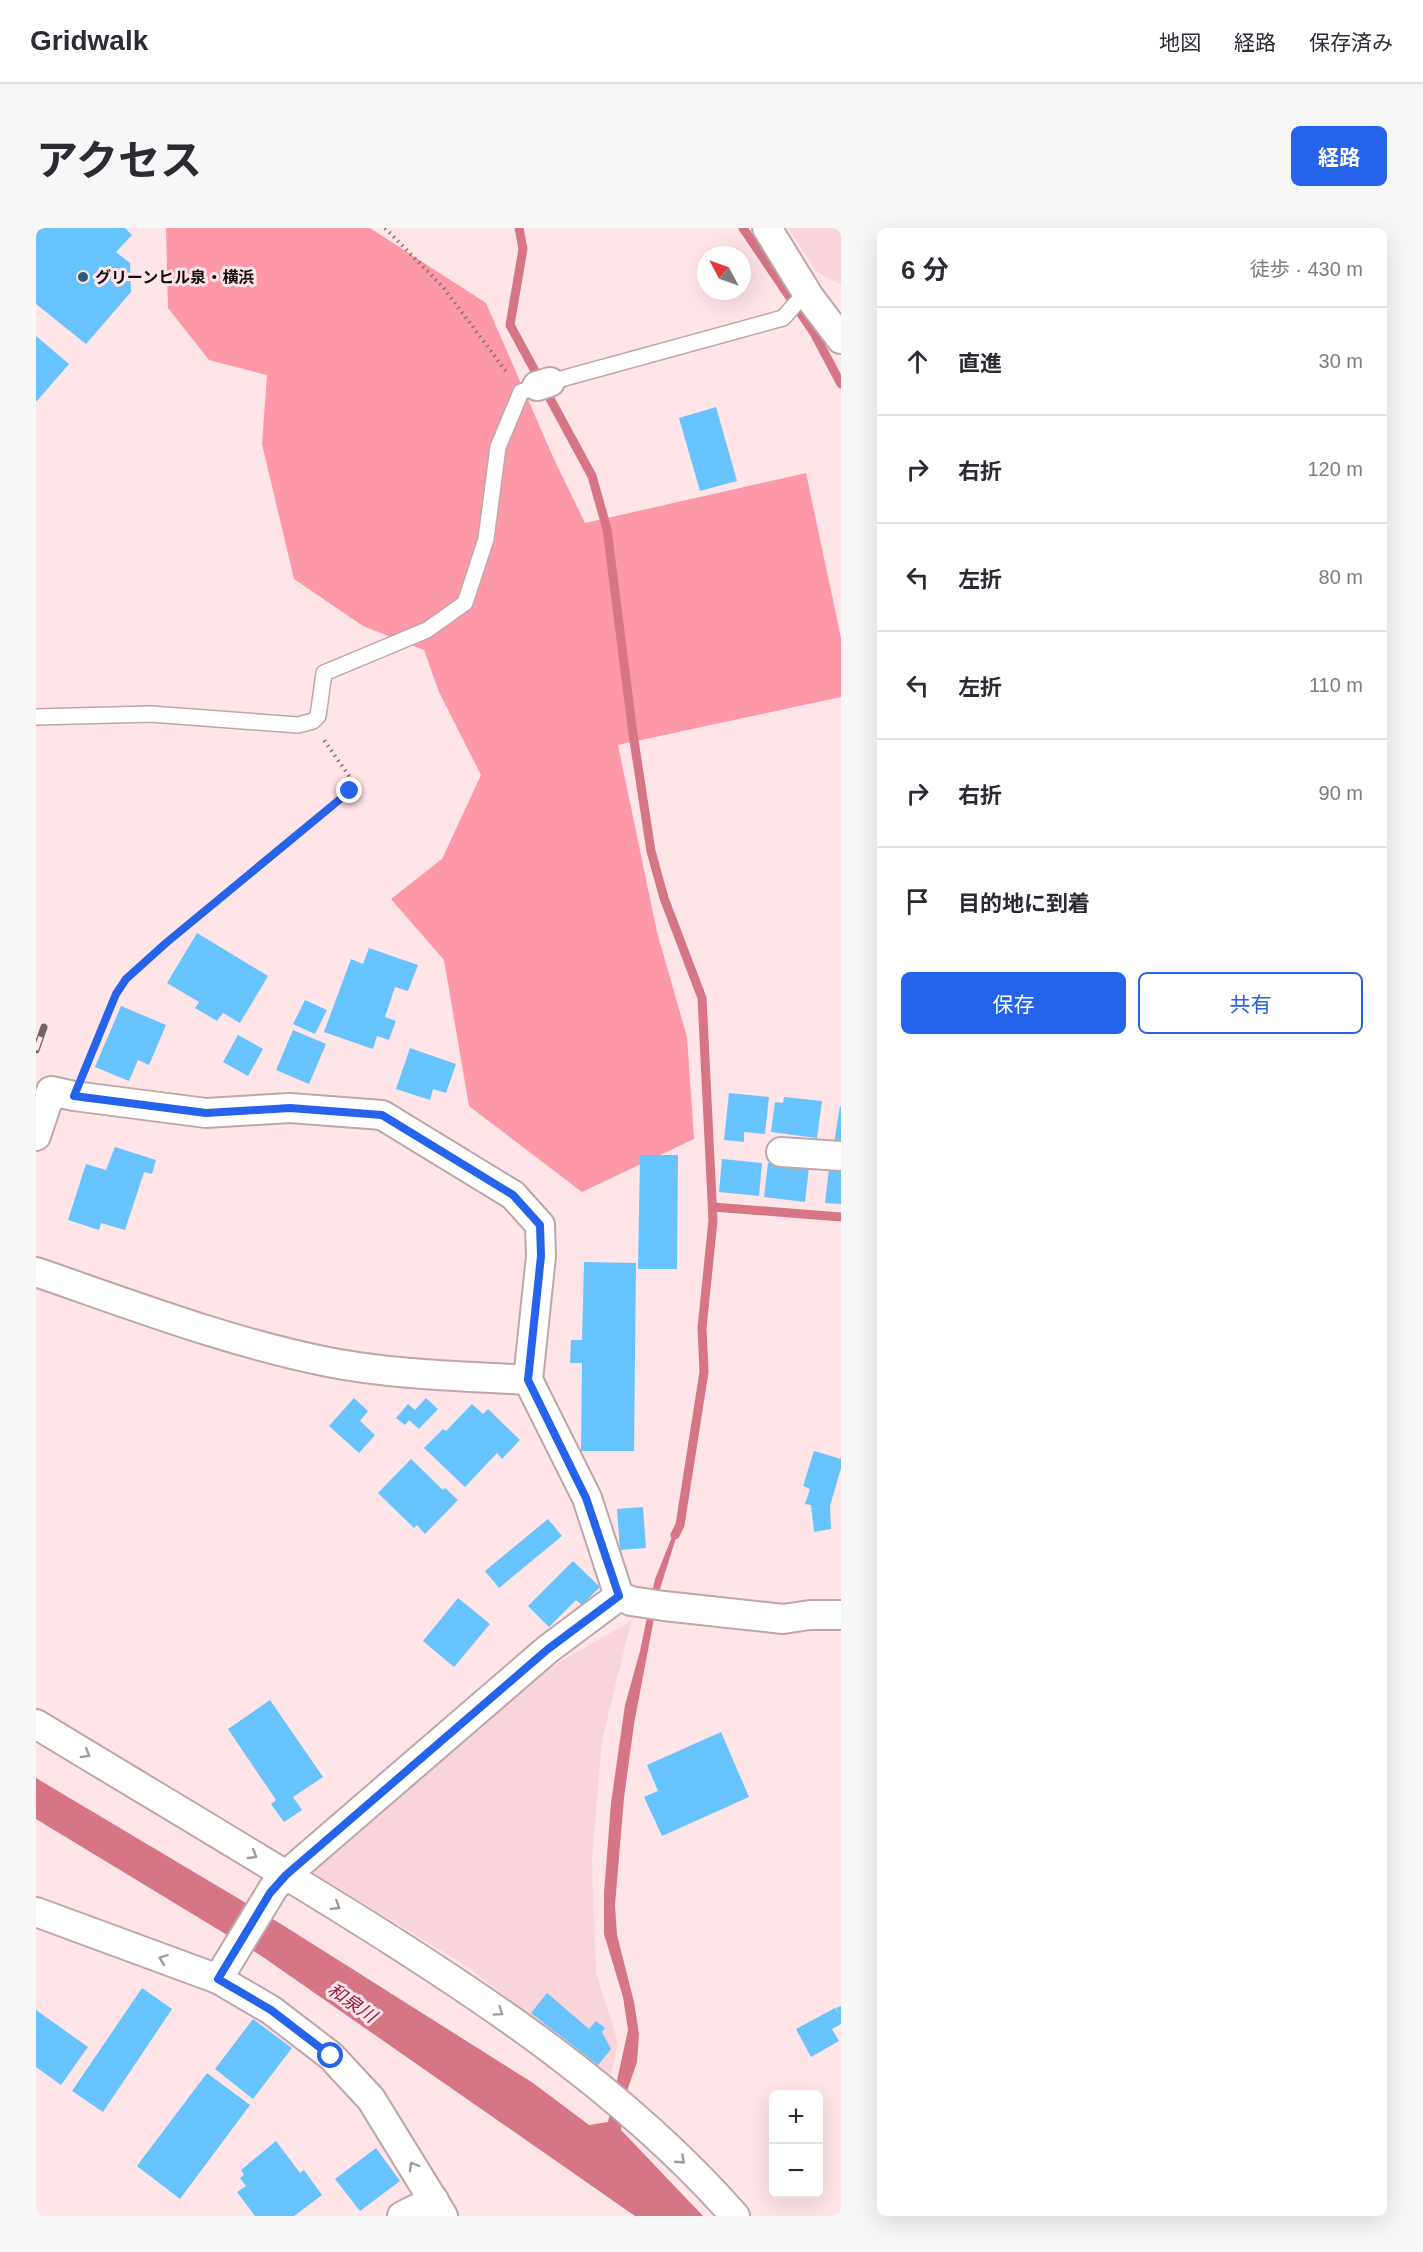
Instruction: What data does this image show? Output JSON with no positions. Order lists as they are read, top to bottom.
{
  "water": ["和泉川"],
  "places": ["グリーンヒル泉・横浜"],
  "north": "top left",
  "page": {
    "header": "Gridwalk",
    "nav": ["地図", "経路", "保存済み"],
    "title": "アクセス",
    "buttons": [
      "経路",
      ["保存", "共有"]
    ],
    "heading": ["6 分", "徒歩 · 430 m"],
    "list": [
      ["直進", "30 m"],
      ["右折", "120 m"],
      ["左折", "80 m"],
      ["左折", "110 m"],
      ["右折", "90 m"],
      "目的地に到着"
    ],
    "map_buttons": ["+", "−"]
  }
}
